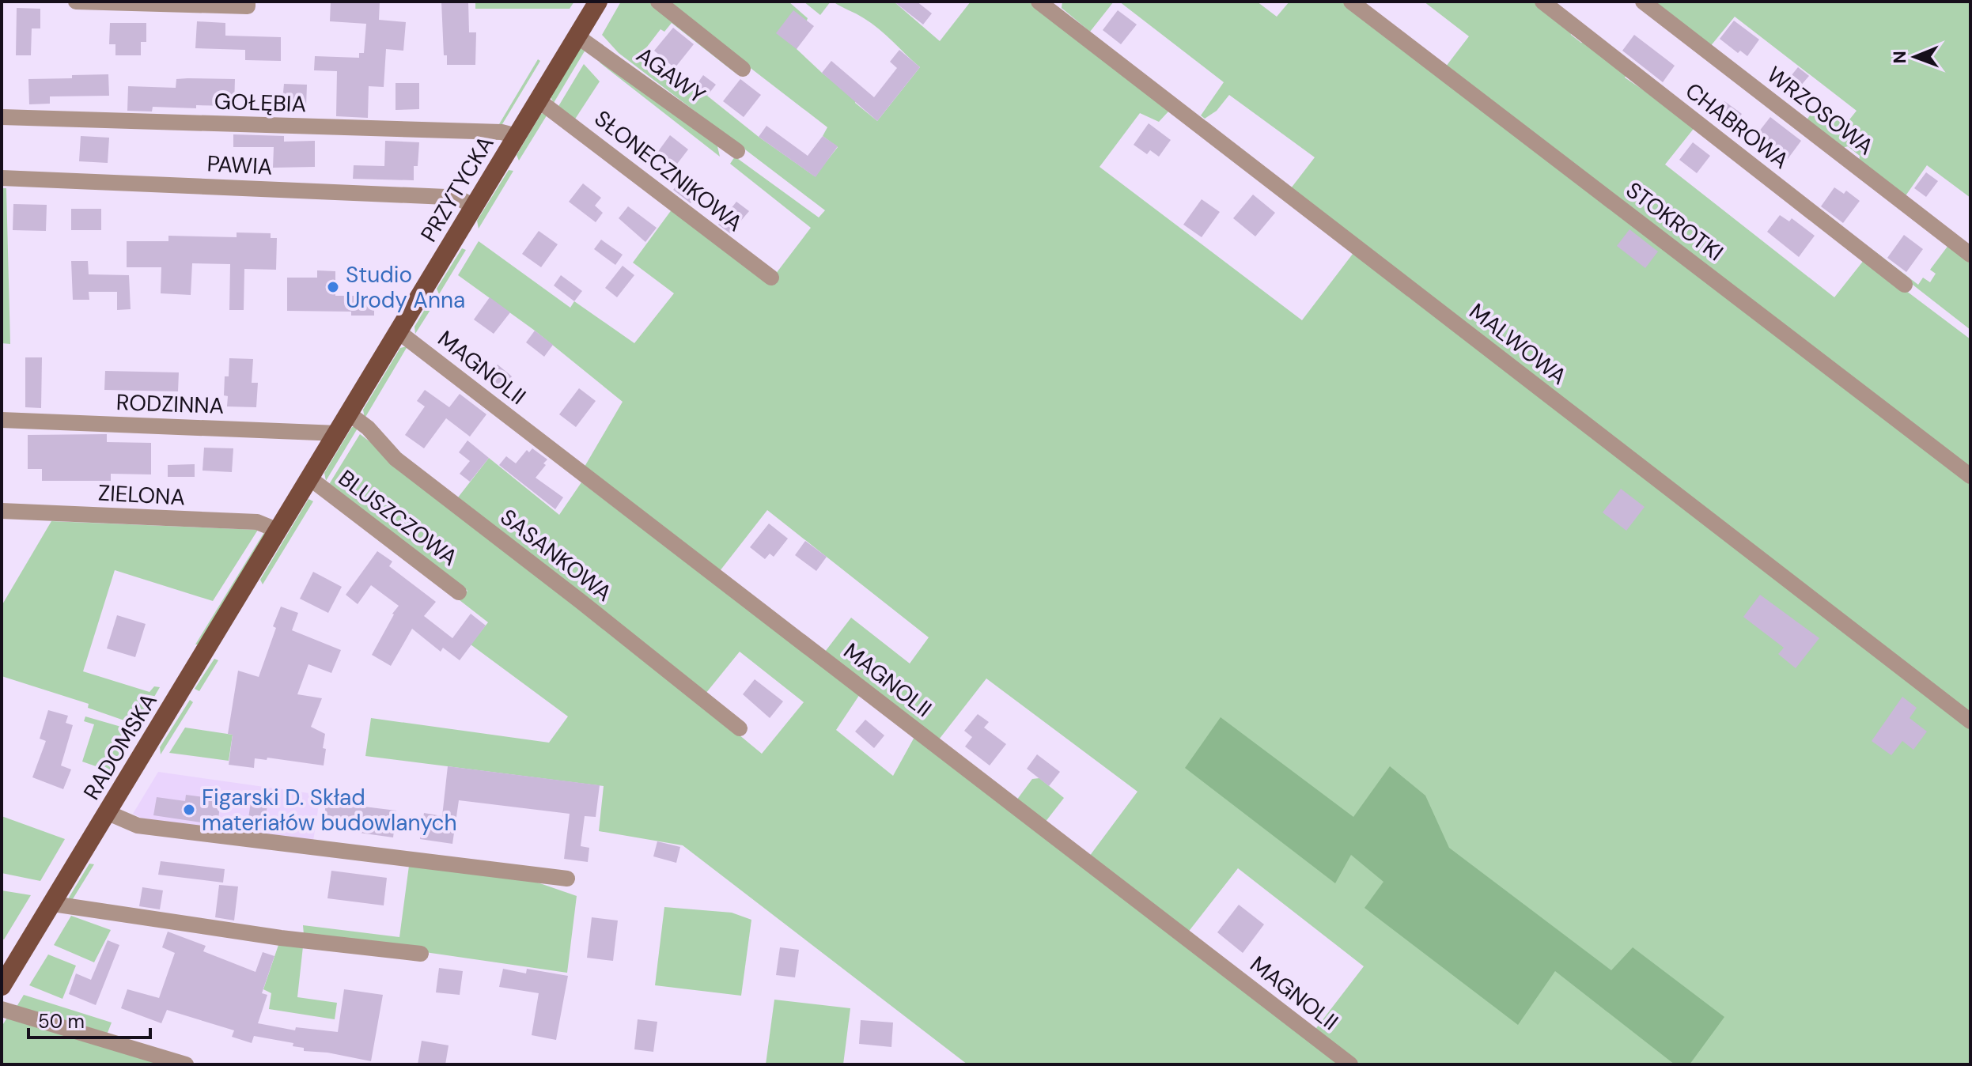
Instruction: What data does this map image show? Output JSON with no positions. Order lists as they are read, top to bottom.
{
  "streets": {
    "main road": ["PRZYTYCKA", "RADOMSKA"],
    "street": [
      "AGAWY",
      "GOŁĘBIA",
      "WRZOSOWA",
      "CHABROWA",
      "PAWIA",
      "SŁONECZNIKOWA",
      "STOKROTKI",
      "MALWOWA",
      "MAGNOLII",
      "RODZINNA",
      "ZIELONA",
      "BLUSZCZOWA",
      "SASANKOWA"
    ]
  },
  "crossings": [
    ["AGAWY", "PRZYTYCKA"],
    ["GOŁĘBIA", "PRZYTYCKA"],
    ["PAWIA", "PRZYTYCKA"],
    ["SŁONECZNIKOWA", "PRZYTYCKA"],
    ["PRZYTYCKA", "MAGNOLII"],
    ["PRZYTYCKA", "RODZINNA"],
    ["PRZYTYCKA", "ZIELONA"],
    ["PRZYTYCKA", "BLUSZCZOWA"],
    ["PRZYTYCKA", "SASANKOWA"],
    ["PRZYTYCKA", "RADOMSKA"],
    ["ZIELONA", "RADOMSKA"]
  ],
  "places": ["Studio Urody Anna", "Figarski D. Skład materiałów budowlanych"],
  "scale_bar": "50 m",
  "north": "left"
}
